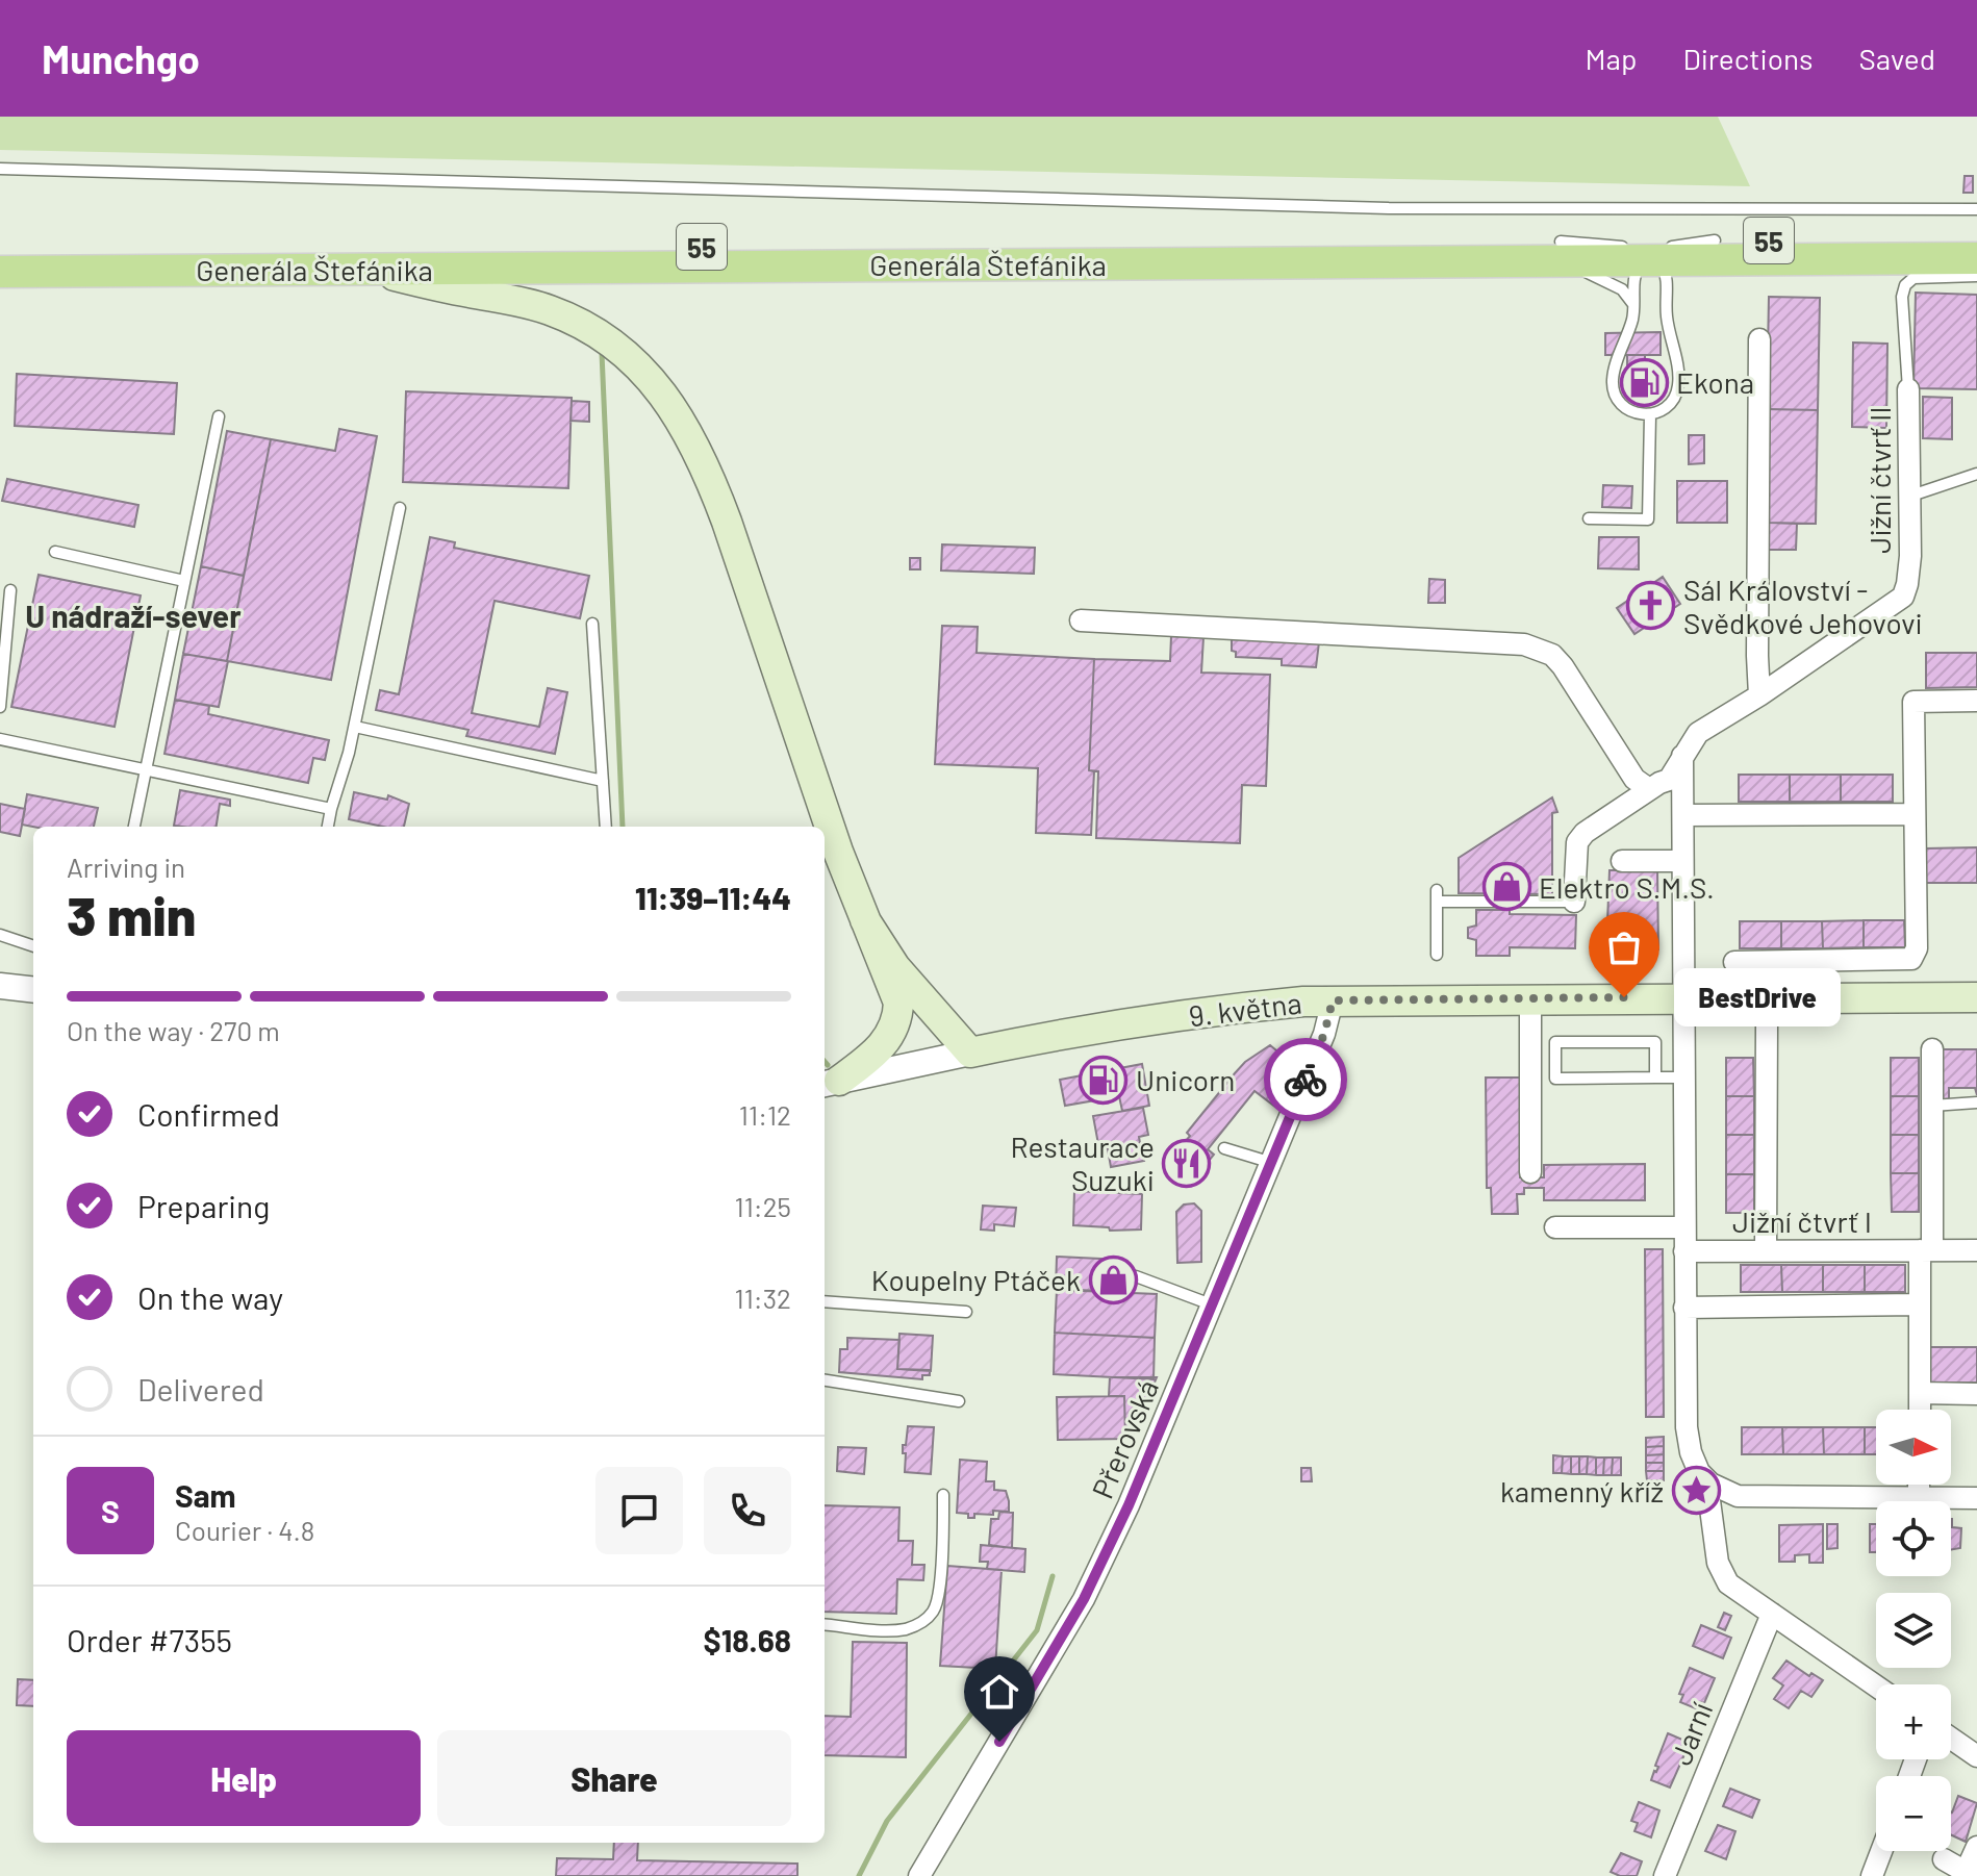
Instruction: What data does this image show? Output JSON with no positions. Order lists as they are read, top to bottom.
{
  "streets": {
    "main road": ["55", "Generála Štefánika", "9. května"],
    "street": [
      "Jižní čtvrť II",
      "Jižní čtvrť I",
      "Přerovská",
      "Jarní"
    ]
  },
  "crossings": [
    ["9. května", "Přerovská"]
  ],
  "districts": ["U nádraží-sever"],
  "places": {
    "fuel station": ["Ekona", "Unicorn"],
    "church": ["Sál Království - Svědkové Jehovovi"],
    "shop": ["Elektro S.M.S.", "Koupelny Ptáček"],
    "other": ["BestDrive"],
    "restaurant": ["Restaurace Suzuki"],
    "place": ["kamenný kříž"]
  },
  "north": "right",
  "page": {
    "header": "Munchgo",
    "nav": ["Map", "Directions", "Saved"],
    "heading": ["3 min", "Arriving in", "11:39–11:44"],
    "panel": [
      "Sam",
      "Courier · 4.8",
      "Order #7355",
      "$18.68"
    ],
    "bubble": "BestDrive",
    "bar": "On the way · 270 m",
    "list": [
      ["Confirmed", "11:12"],
      ["Preparing", "11:25"],
      ["On the way", "11:32"],
      "Delivered"
    ],
    "map_buttons": ["+", "−"],
    "round": "S",
    "buttons": ["Help", "Share"]
  }
}
